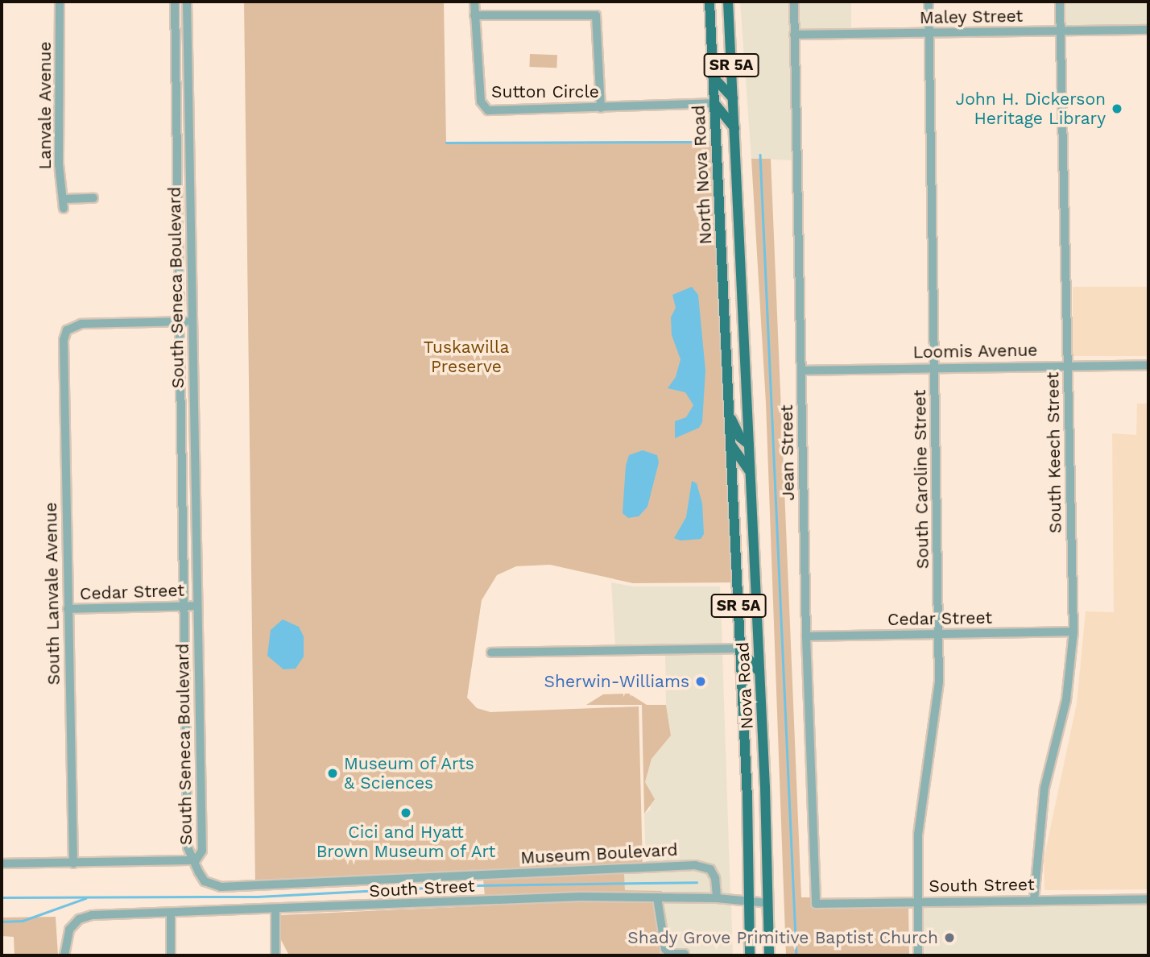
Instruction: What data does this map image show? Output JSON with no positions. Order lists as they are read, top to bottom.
{
  "streets": {
    "main road": ["SR 5A", "North Nova Road", "Nova Road"],
    "street": [
      "Maley Street",
      "Sutton Circle",
      "Lanvale Avenue",
      "South Seneca Boulevard",
      "Loomis Avenue",
      "Jean Street",
      "South Keech Street",
      "South Caroline Street",
      "Cedar Street",
      "South Lanvale Avenue",
      "Museum Boulevard",
      "South Street"
    ]
  },
  "crossings": [
    ["Maley Street", "Jean Street"],
    ["Maley Street", "South Keech Street"],
    ["Maley Street", "South Caroline Street"],
    ["Sutton Circle", "North Nova Road"],
    ["North Nova Road", "Nova Road"],
    ["South Seneca Boulevard", "Cedar Street"],
    ["South Seneca Boulevard", "South Lanvale Avenue"],
    ["South Seneca Boulevard", "Museum Boulevard"],
    ["Loomis Avenue", "Jean Street"],
    ["Loomis Avenue", "South Keech Street"],
    ["Loomis Avenue", "South Caroline Street"],
    ["Jean Street", "Cedar Street"],
    ["Jean Street", "South Street"],
    ["South Keech Street", "Cedar Street"],
    ["South Keech Street", "South Street"],
    ["South Caroline Street", "Cedar Street"],
    ["South Caroline Street", "South Street"],
    ["Cedar Street", "South Lanvale Avenue"],
    ["Nova Road", "South Street"],
    ["Museum Boulevard", "South Street"]
  ],
  "parks": ["Tuskawilla Preserve"],
  "places": [
    "John H. Dickerson Heritage Library",
    "Sherwin-Williams",
    "Museum of Arts & Sciences",
    "Cici and Hyatt Brown Museum of Art",
    "Shady Grove Primitive Baptist Church"
  ]
}
